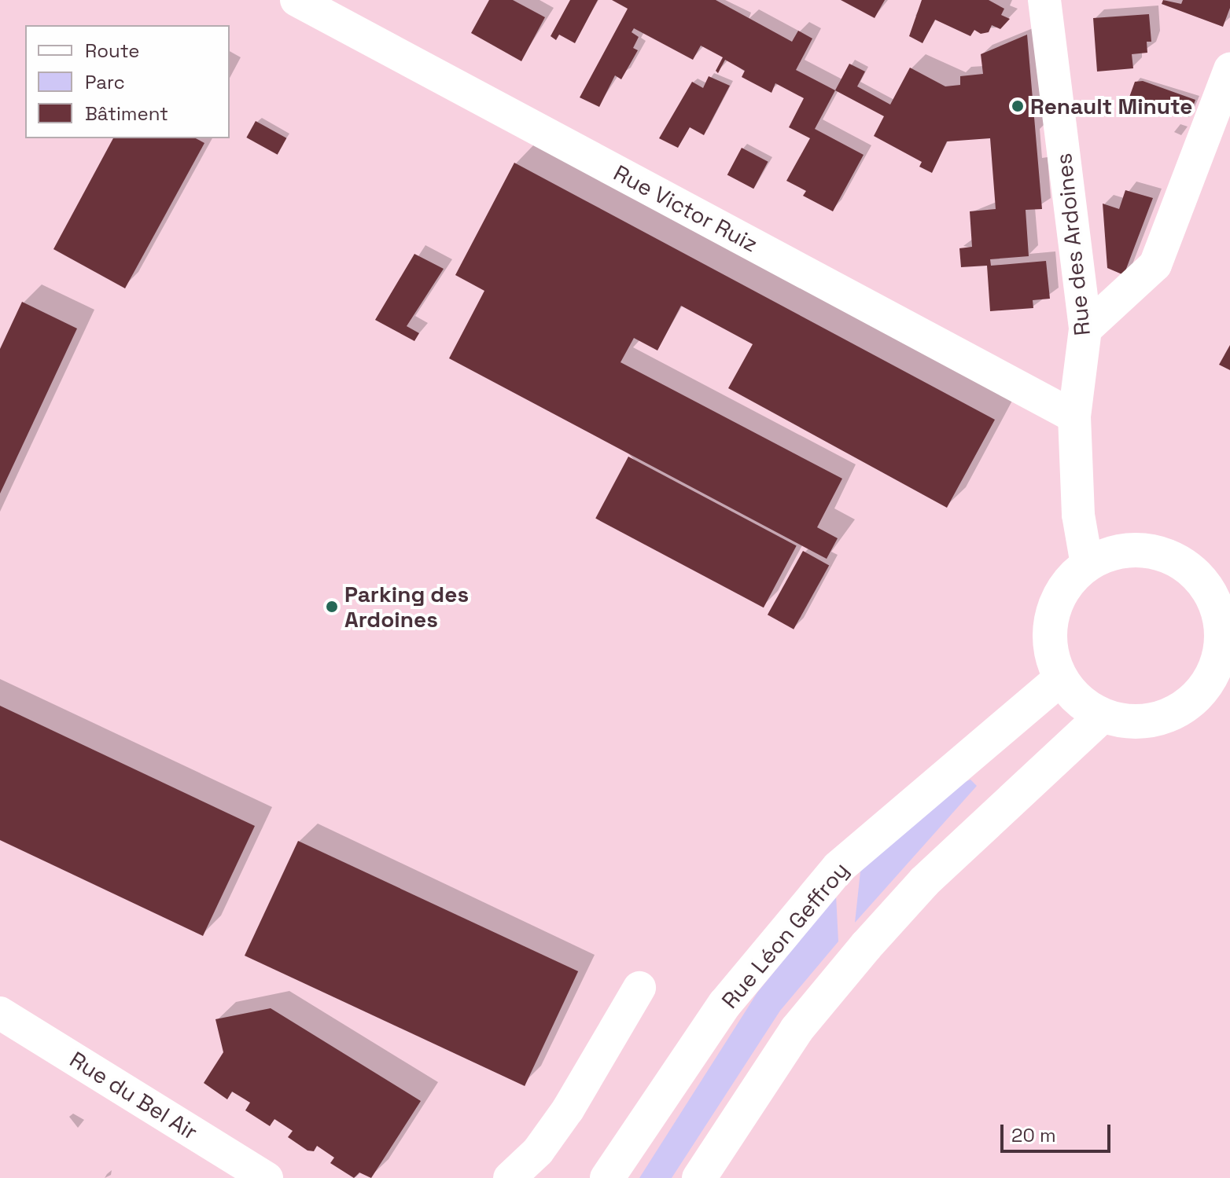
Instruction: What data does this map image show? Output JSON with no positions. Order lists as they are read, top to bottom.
{
  "streets": {
    "street": [
      "Rue Victor Ruiz",
      "Rue des Ardoines",
      "Rue Léon Geffroy",
      "Rue du Bel Air"
    ]
  },
  "crossings": [
    ["Rue Victor Ruiz", "Rue des Ardoines"],
    ["Rue des Ardoines", "Rue Léon Geffroy"]
  ],
  "places": ["Renault Minute", "Parking des Ardoines"],
  "legend": ["Route", "Parc", "Bâtiment"],
  "scale_bar": "20 m"
}
